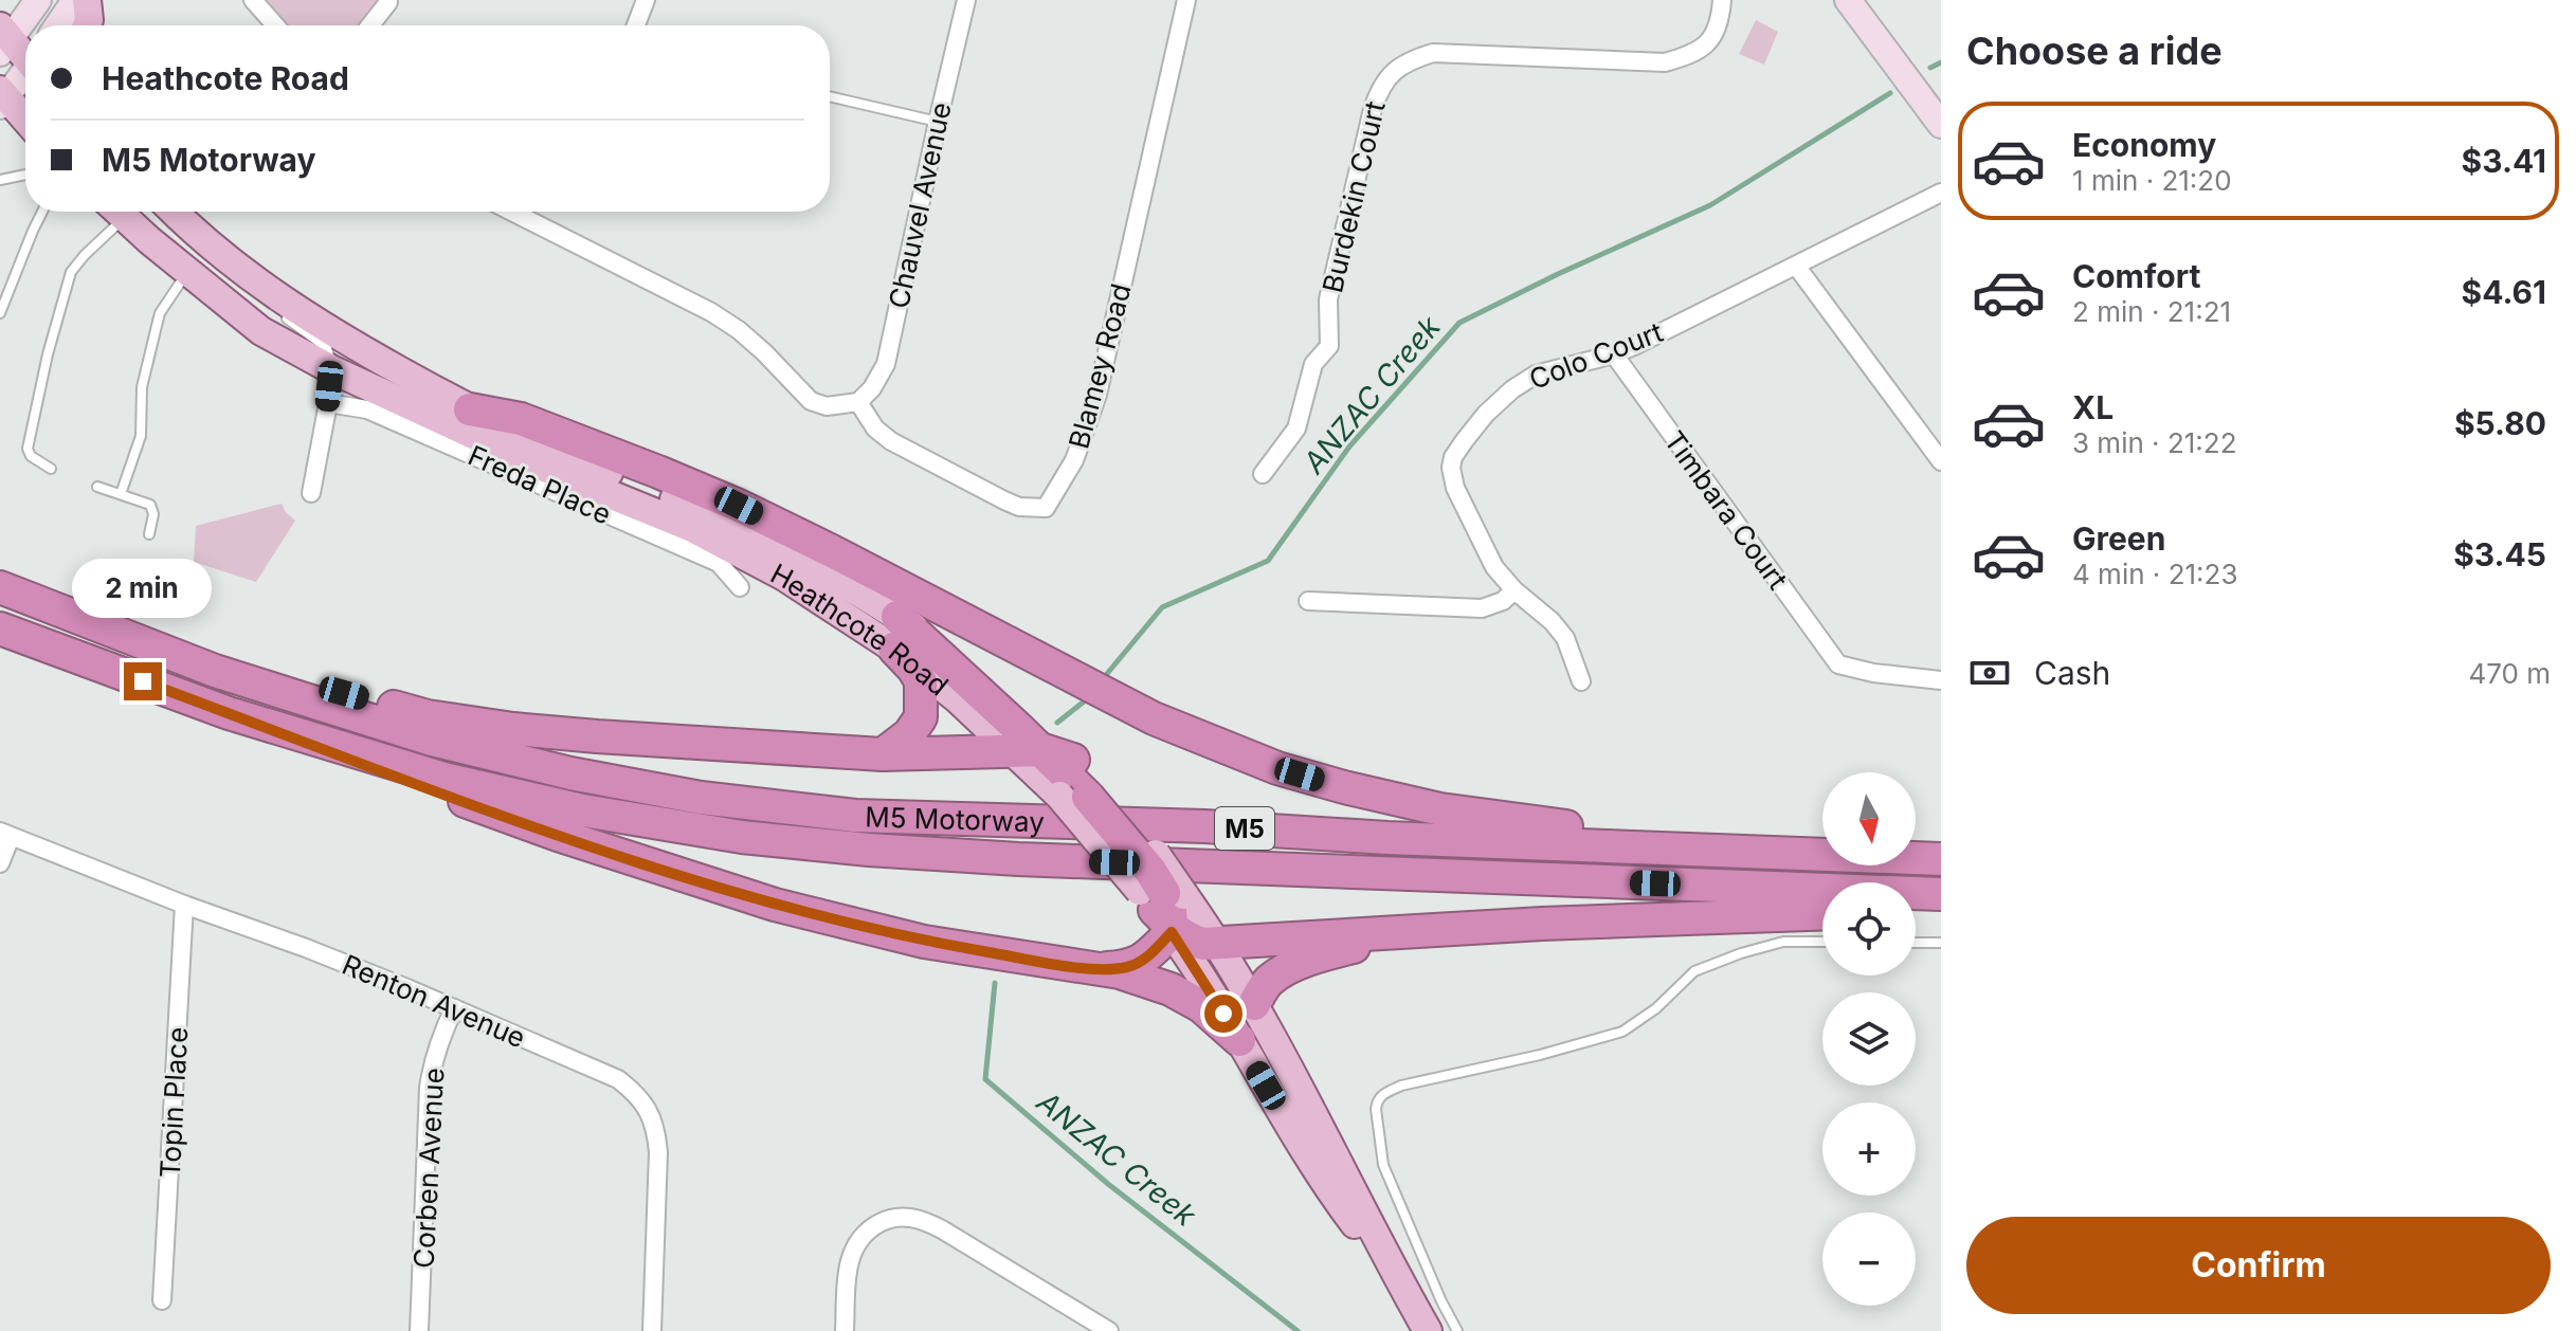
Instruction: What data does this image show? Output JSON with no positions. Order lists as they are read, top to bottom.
{
  "streets": {
    "highway": ["M5 Motorway", "M5"],
    "main road": ["Heathcote Road"],
    "street": [
      "Burdekin Court",
      "Chauvel Avenue",
      "Colo Court",
      "Blamey Road",
      "Freda Place",
      "Timbara Court",
      "Renton Avenue",
      "Topin Place",
      "Corben Avenue"
    ]
  },
  "crossings": [
    ["Chauvel Avenue", "Blamey Road"],
    ["Colo Court", "Timbara Court"],
    ["Renton Avenue", "Topin Place"],
    ["Renton Avenue", "Corben Avenue"]
  ],
  "water": ["ANZAC Creek"],
  "north": "bottom",
  "page": {
    "heading": "Choose a ride",
    "banner": ["Heathcote Road", "M5 Motorway"],
    "list": [
      {
        "name": "Economy",
        "note": "1 min · 21:20",
        "value": "$3.41"
      },
      {
        "name": "Comfort",
        "note": "2 min · 21:21",
        "value": "$4.61"
      },
      {
        "name": "XL",
        "note": "3 min · 21:22",
        "value": "$5.80"
      },
      {
        "name": "Green",
        "note": "4 min · 21:23",
        "value": "$3.45"
      }
    ],
    "bubble": "2 min",
    "pay": ["Cash", "470 m"],
    "map_buttons": ["+", "−"],
    "buttons": "Confirm"
  }
}
